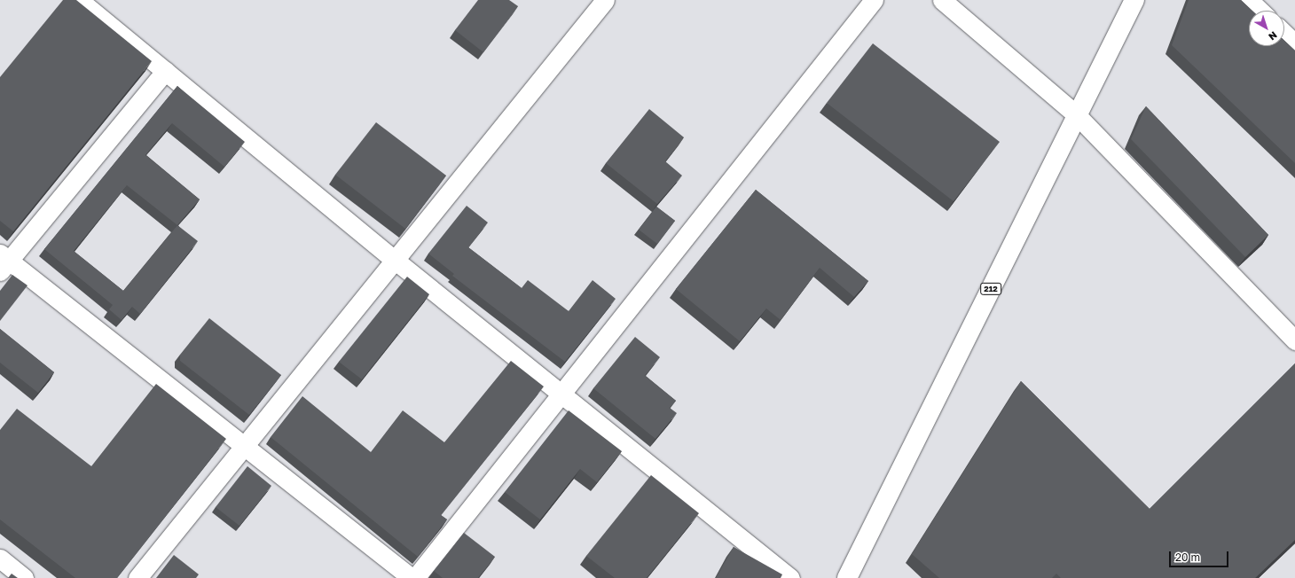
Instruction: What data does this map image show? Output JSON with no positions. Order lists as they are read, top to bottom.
{
  "streets": {
    "main road": ["212"]
  },
  "scale_bar": "20 m",
  "north": "bottom right"
}
